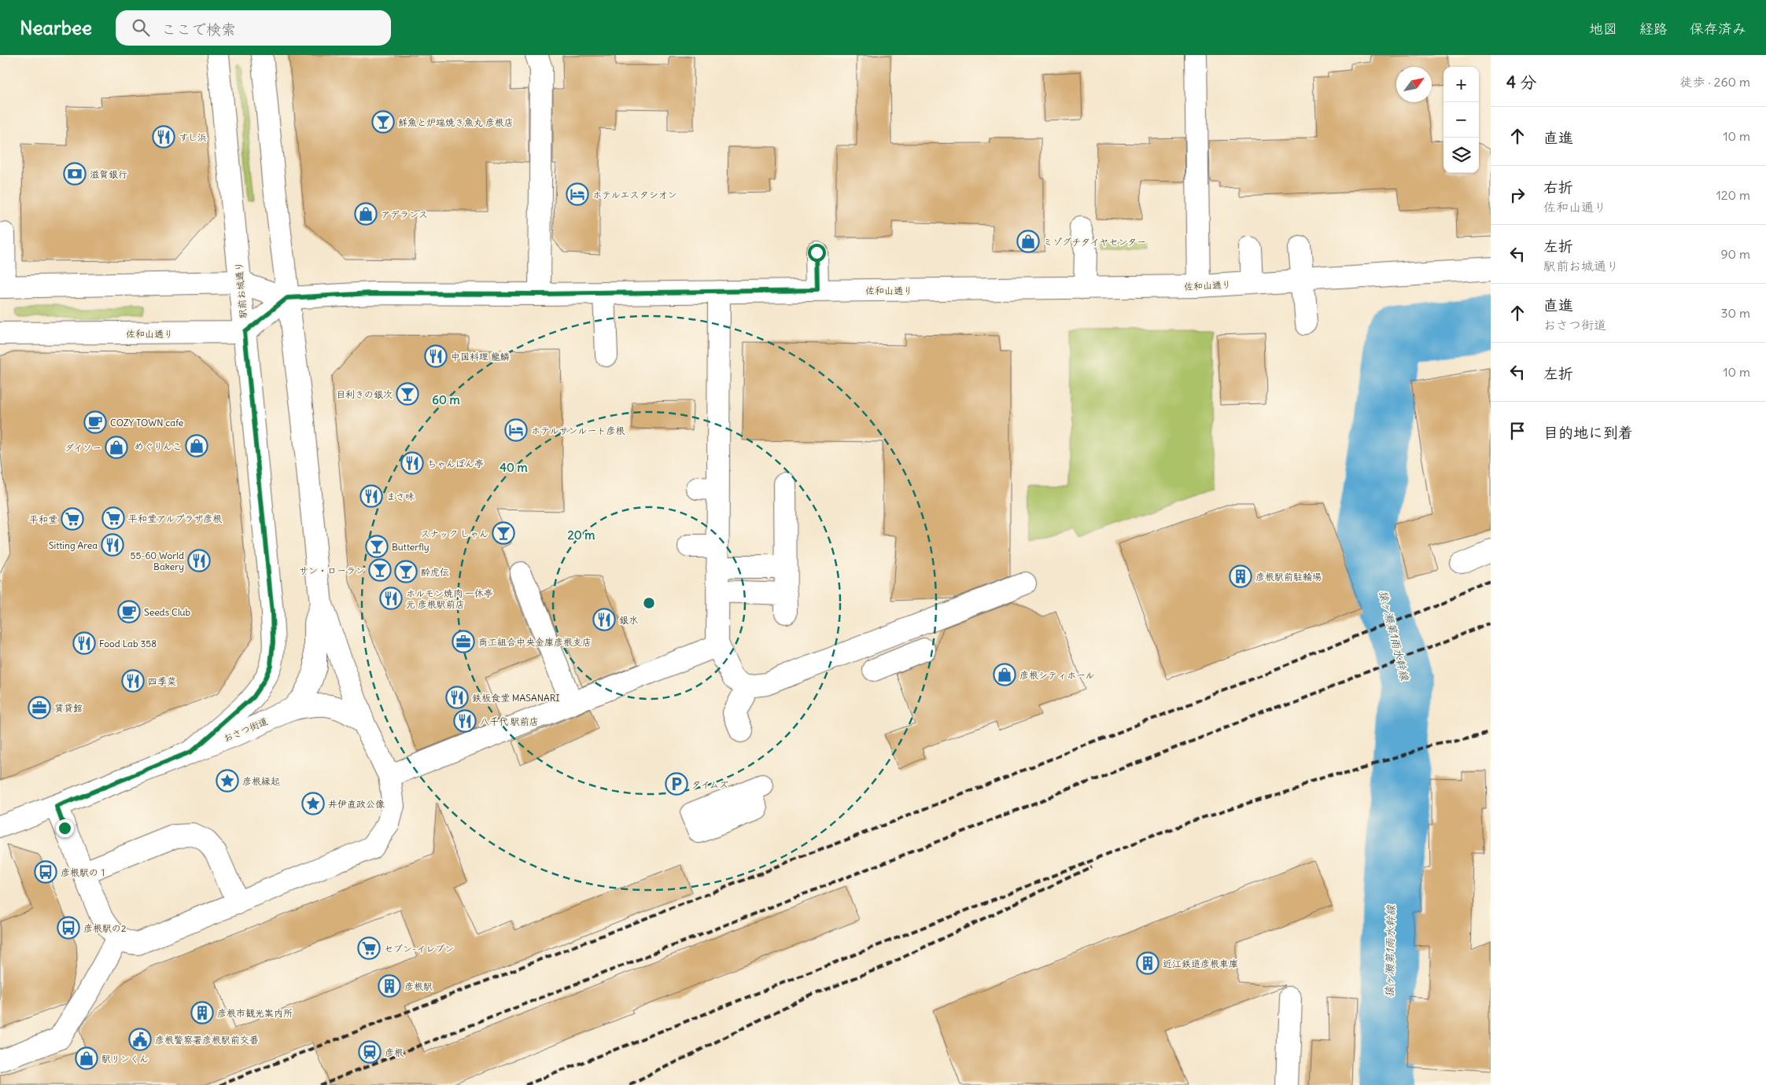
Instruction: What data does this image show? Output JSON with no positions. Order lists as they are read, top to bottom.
{
  "streets": {
    "street": ["佐和山通り", "駅前お城通り", "おさつ街道"]
  },
  "crossings": [
    ["佐和山通り", "駅前お城通り"],
    ["駅前お城通り", "おさつ街道"]
  ],
  "water": ["猿ヶ瀬第1雨水幹線"],
  "places": {
    "bar": [
      "鮮魚と炉端焼き魚丸 彦根店",
      "目利きの銀次",
      "スナック しゃん",
      "Butterfly",
      "サン・ローラン",
      "酔虎伝"
    ],
    "restaurant": [
      "すし浜",
      "中国料理 龍鱗",
      "ちゃんぽん亭",
      "まさ味",
      "Sitting Area",
      "55-60 World Bakery",
      "ホルモン焼肉 一休亭 元 彦根駅前店",
      "銀水",
      "Food Lab 358",
      "四季菜",
      "鉄板食堂 MASANARI",
      "八千代 駅前店"
    ],
    "bank": ["滋賀銀行"],
    "hotel": ["ホテルエスタシオン", "ホテルサンルート彦根"],
    "shop": [
      "アデランス",
      "ミゾグチタイヤセンター",
      "めぐりんこ",
      "ダイソー",
      "彦根シティホール",
      "駅リンくん"
    ],
    "cafe": ["COZY TOWN cafe", "Seeds Club"],
    "supermarket": ["平和堂アルプラザ彦根", "平和堂", "セブン-イレブン"],
    "building": [
      "彦根駅前駐輪場",
      "近江鉄道彦根車庫",
      "彦根駅",
      "彦根市観光案内所"
    ],
    "office": ["商工組合中央金庫彦根支店", "賃貸館"],
    "place": ["彦根縁起", "井伊直政公像"],
    "parking": ["タイムズ"],
    "bus stop": ["彦根駅の１", "彦根駅の2"],
    "public building": ["彦根警察署彦根駅前交番"],
    "station": ["彦根"]
  },
  "north": "top right",
  "page": {
    "header": "Nearbee",
    "search": "ここで検索",
    "nav": ["地図", "経路", "保存済み"],
    "heading": ["4 分", "徒歩 · 260 m"],
    "map_buttons": ["+", "−"],
    "list": [
      ["直進", "10 m"],
      ["右折", "佐和山通り", "120 m"],
      ["左折", "駅前お城通り", "90 m"],
      ["直進", "おさつ街道", "30 m"],
      ["左折", "10 m"],
      "目的地に到着"
    ]
  },
  "rings": ["60 m", "40 m", "20 m"]
}
